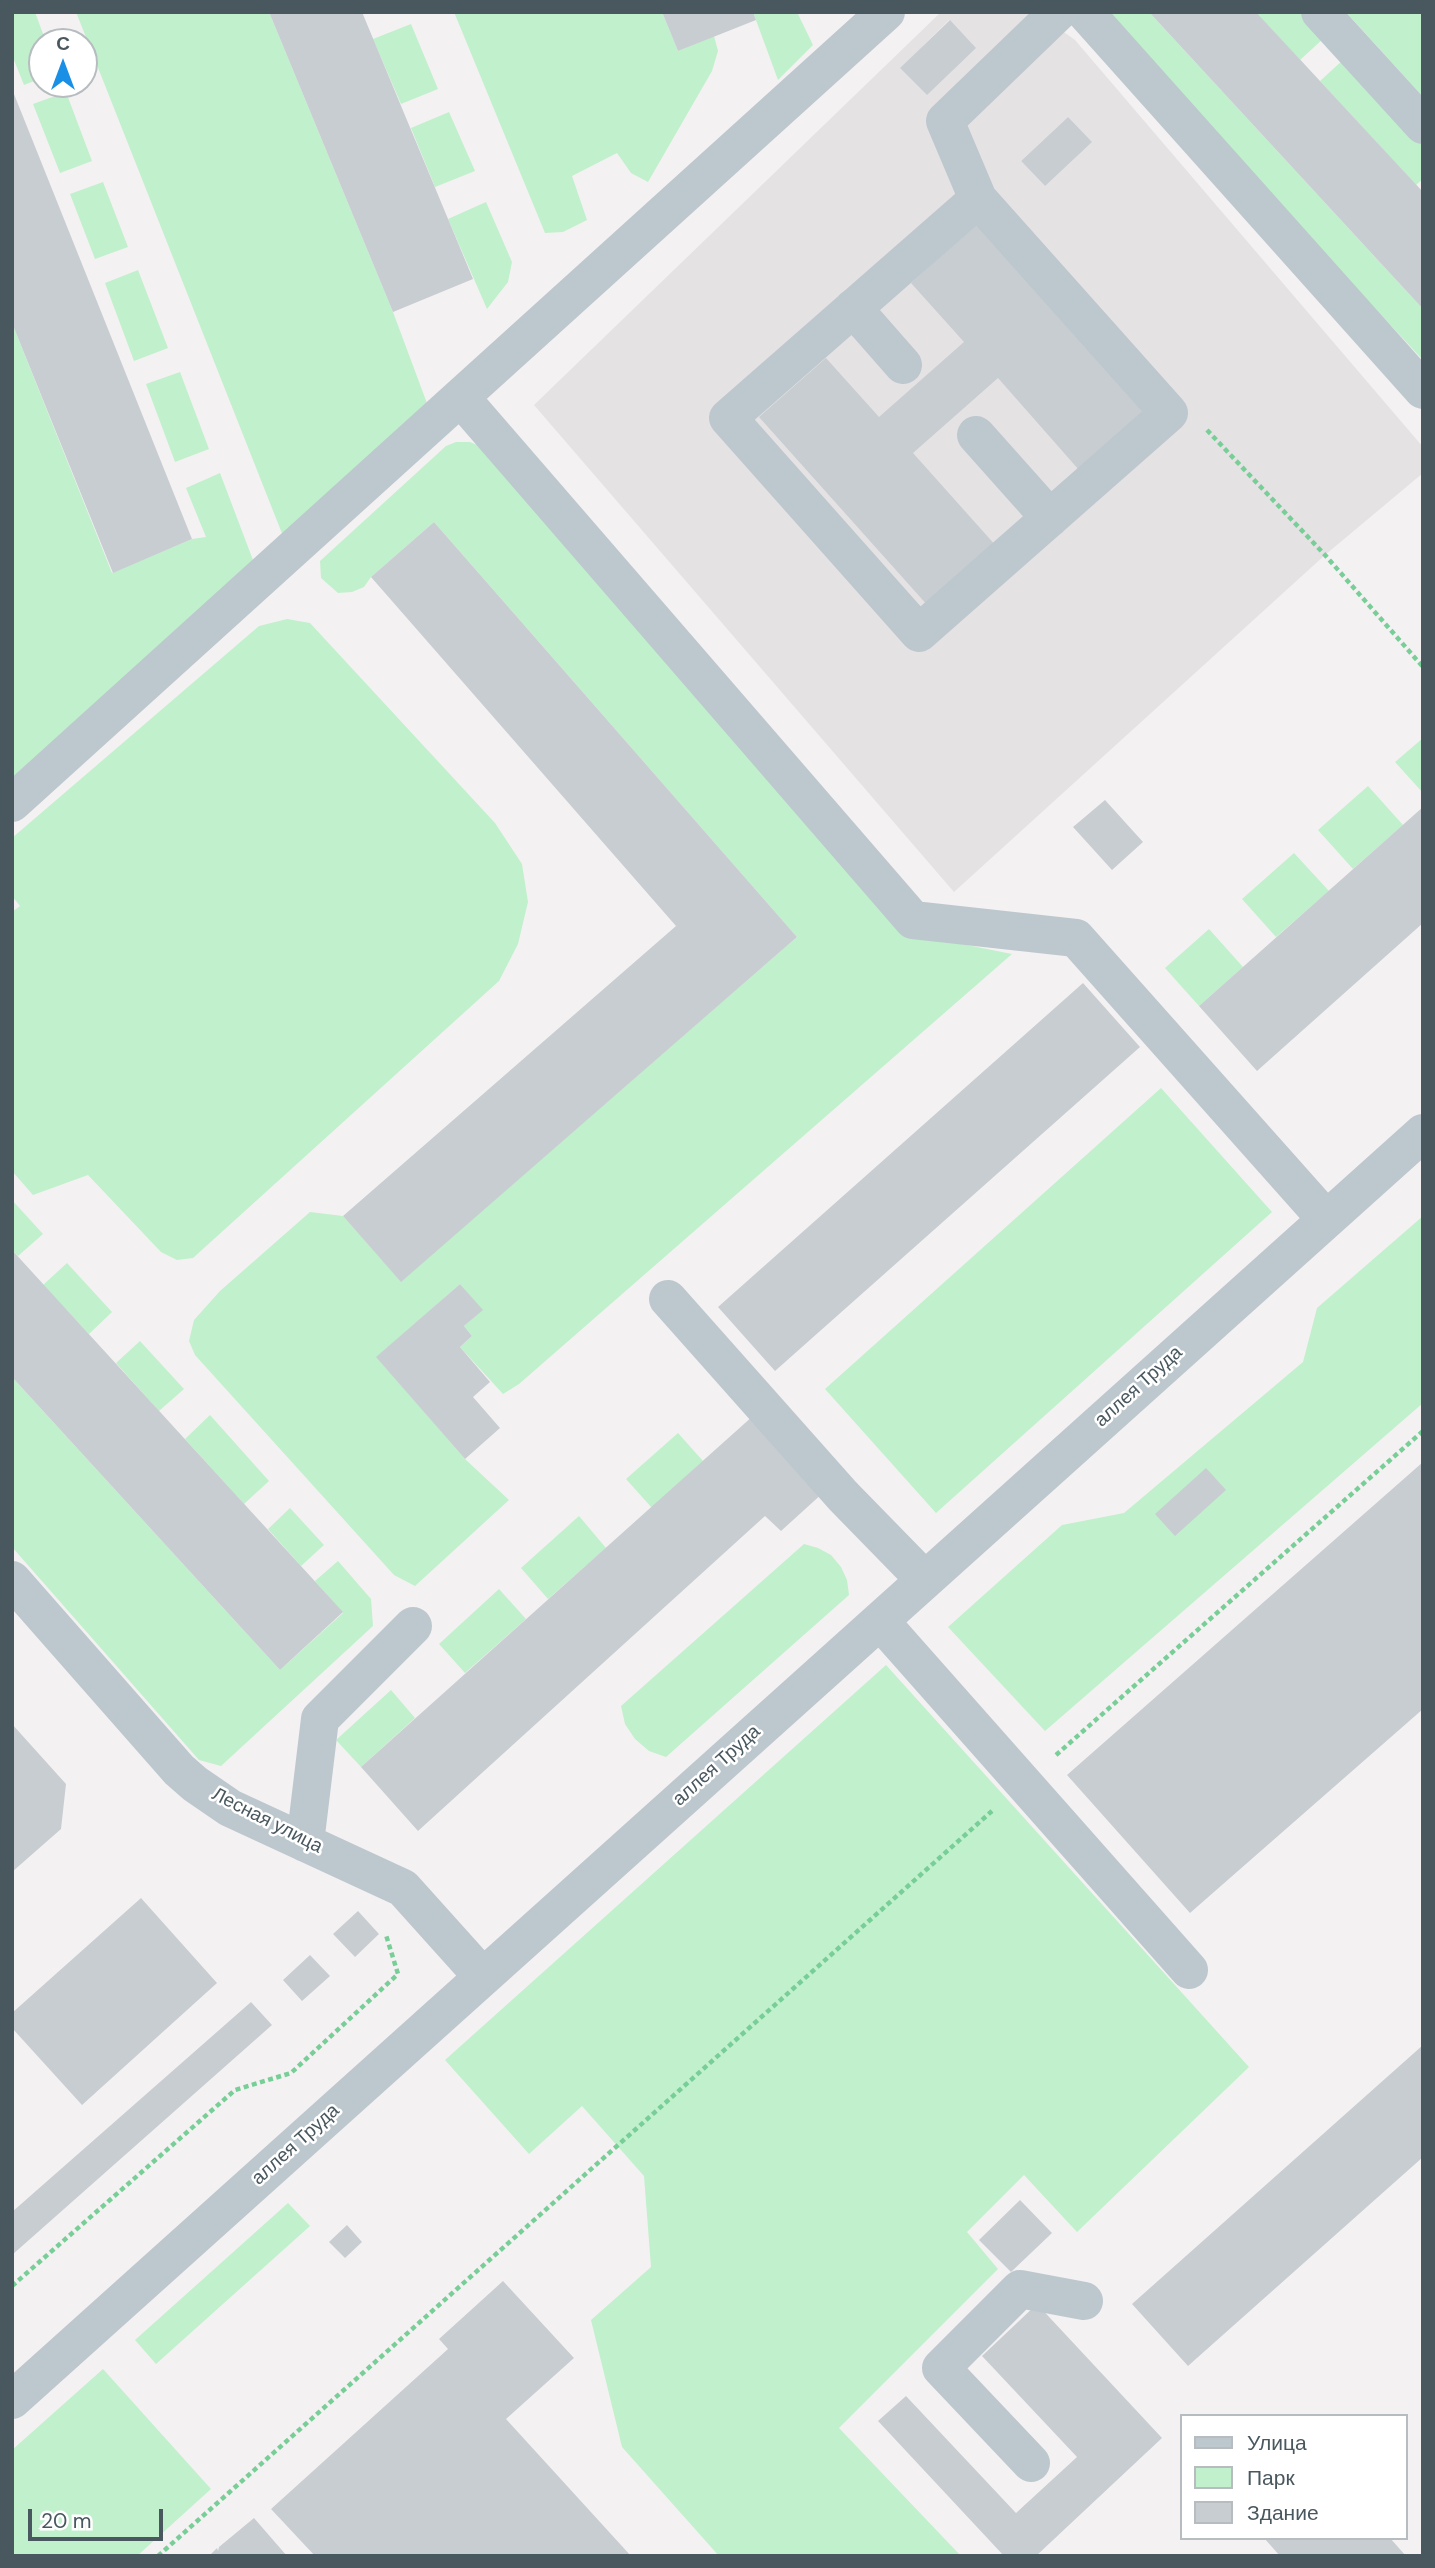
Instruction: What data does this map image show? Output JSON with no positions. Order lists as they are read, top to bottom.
{
  "streets": {
    "street": ["аллея Труда", "Лесная улица"]
  },
  "crossings": [
    ["аллея Труда", "Лесная улица"]
  ],
  "legend": ["Улица", "Парк", "Здание"],
  "scale_bar": "20 m",
  "north": "top"
}
